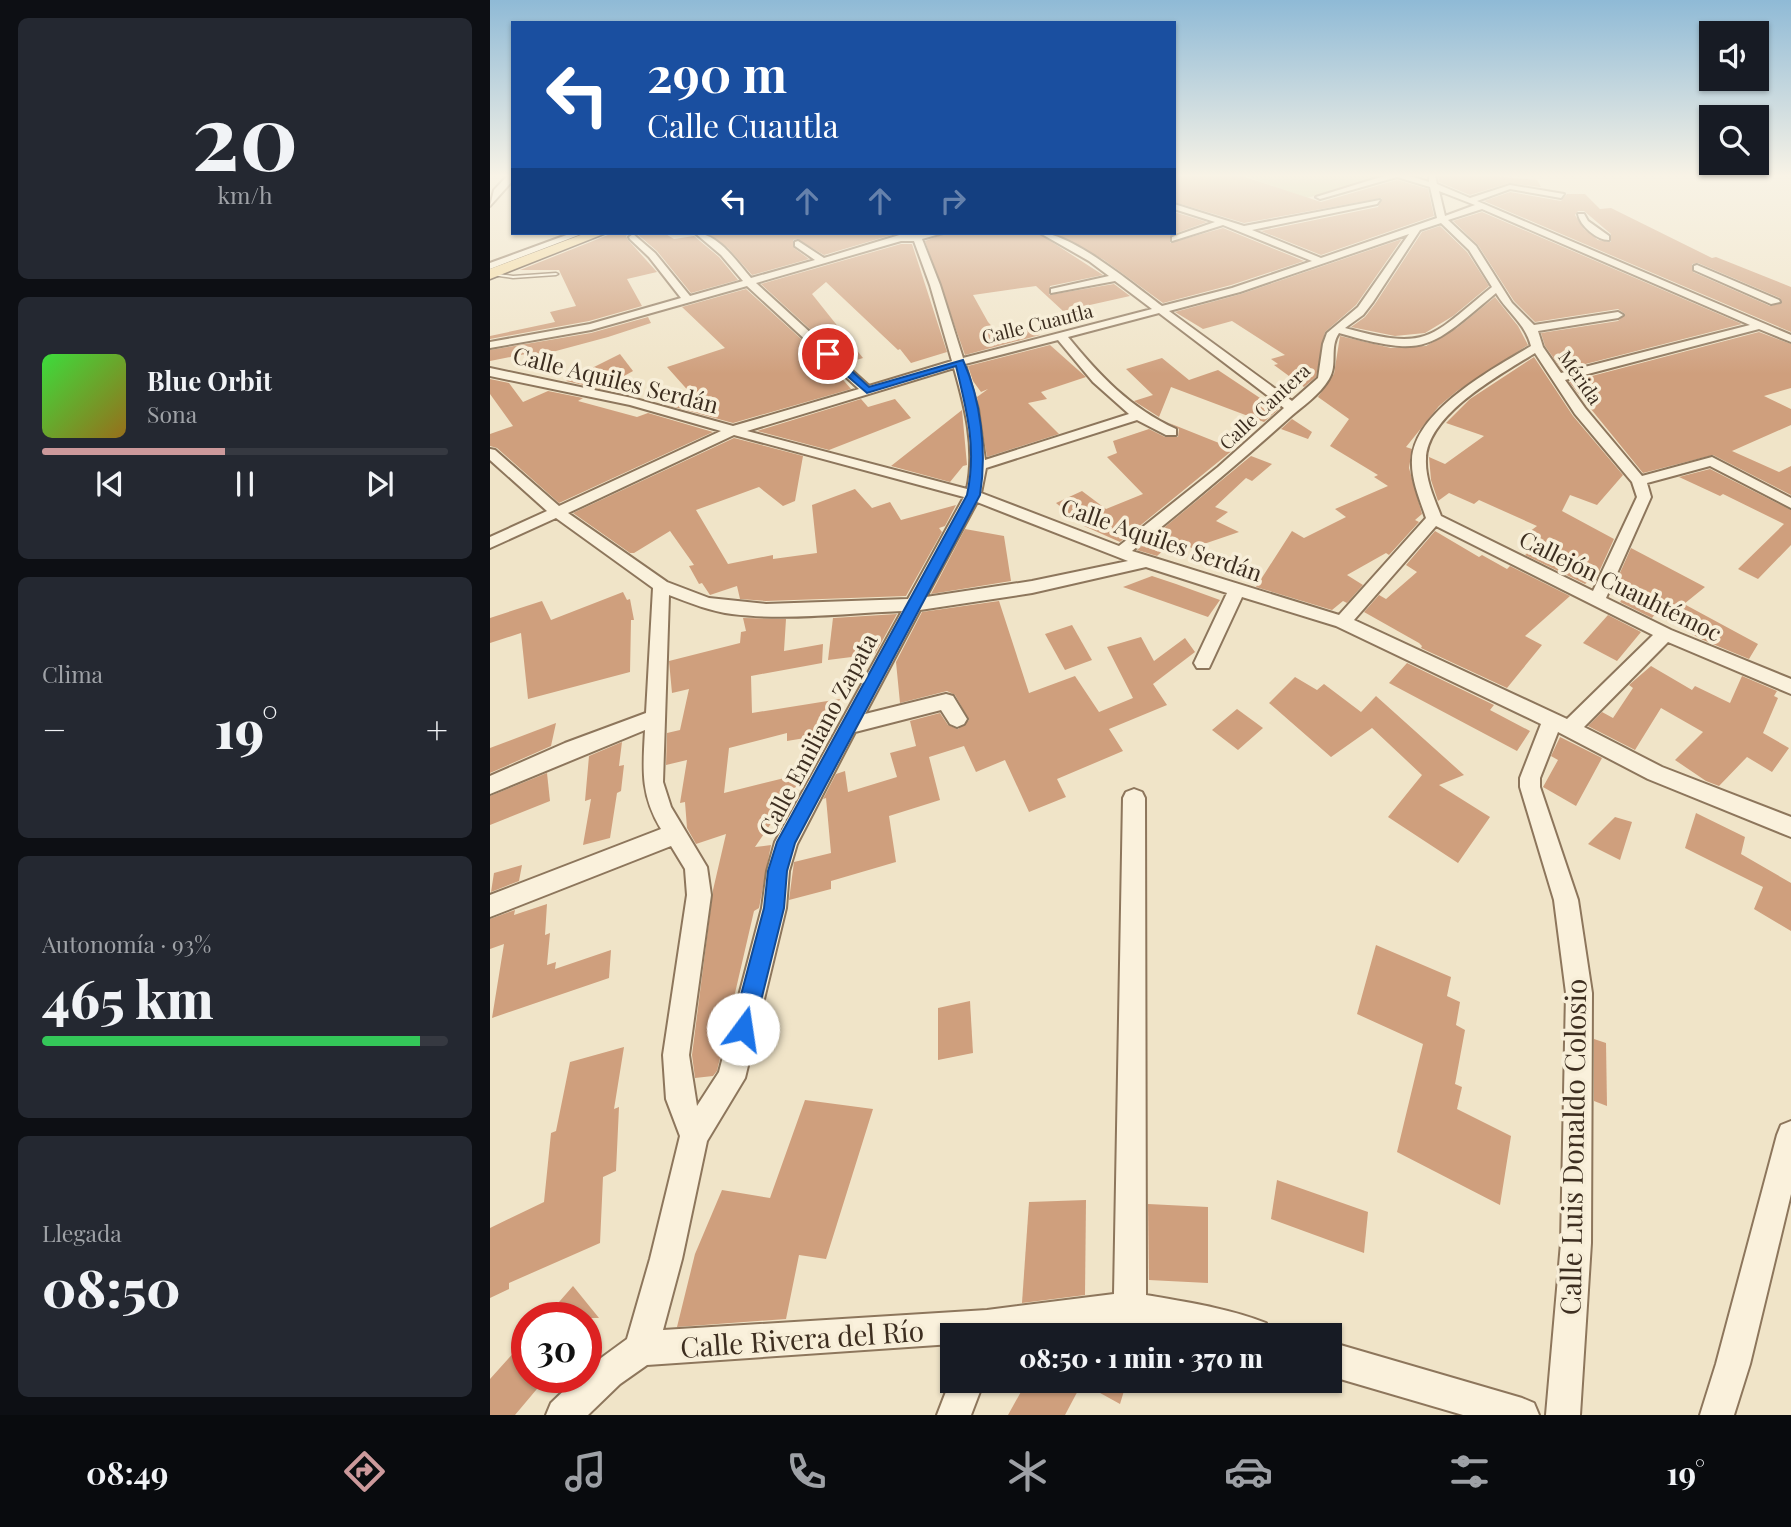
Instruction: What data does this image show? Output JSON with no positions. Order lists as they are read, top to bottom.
{
  "streets": {
    "street": [
      "Calle Cuautla",
      "Mérida",
      "Calle Aquiles Serdán",
      "Calle Cantera",
      "Callejón Cuauhtémoc",
      "Calle Emiliano Zapata",
      "Calle Luis Donaldo Colosio",
      "Calle Rivera del Río"
    ]
  },
  "crossings": [
    ["Calle Cuautla", "Calle Aquiles Serdán"],
    ["Calle Cuautla", "Calle Emiliano Zapata"],
    ["Calle Aquiles Serdán", "Calle Cantera"],
    ["Calle Aquiles Serdán", "Calle Emiliano Zapata"],
    ["Calle Aquiles Serdán", "Calle Luis Donaldo Colosio"],
    ["Callejón Cuauhtémoc", "Calle Luis Donaldo Colosio"],
    ["Calle Emiliano Zapata", "Calle Rivera del Río"]
  ],
  "page": {
    "tile": [
      ["20", "km/h"],
      "Clima",
      ["Autonomía · 93%", "465 km"],
      ["Llegada", "08:50"]
    ],
    "turn": ["290 m", "Calle Cuautla"],
    "song": ["Blue Orbit", "Sona"],
    "heat": ["−", "19°", "+"],
    "limit": "30",
    "trip": "08:50 · 1 min · 370 m",
    "tabs": ["08:49", "19°"]
  }
}
